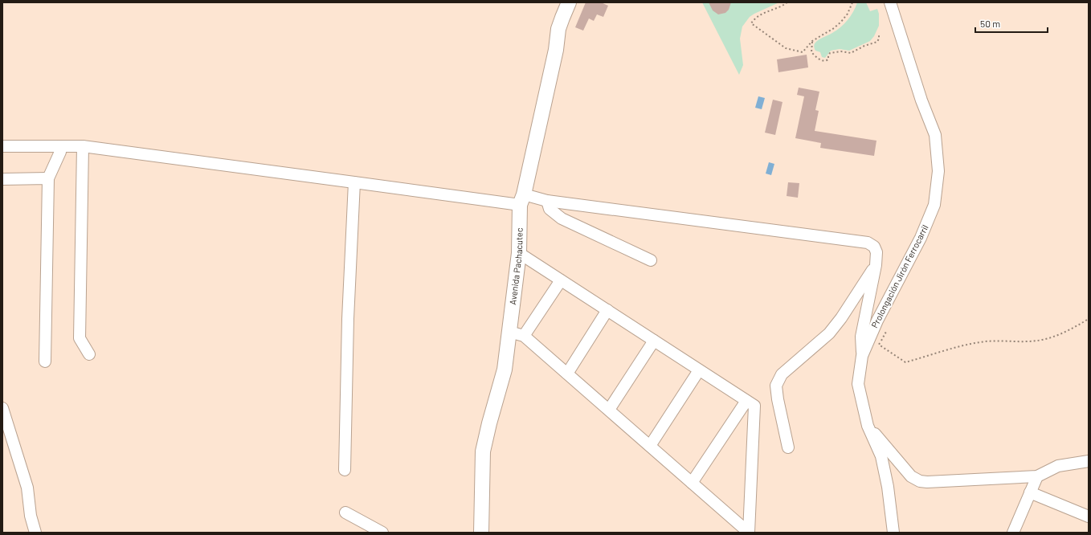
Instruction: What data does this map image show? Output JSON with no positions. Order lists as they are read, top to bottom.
{
  "streets": {
    "main road": ["Avenida Pachacutec"],
    "street": ["Prolongación Jirón Ferrocarril"]
  },
  "scale_bar": "50 m"
}
